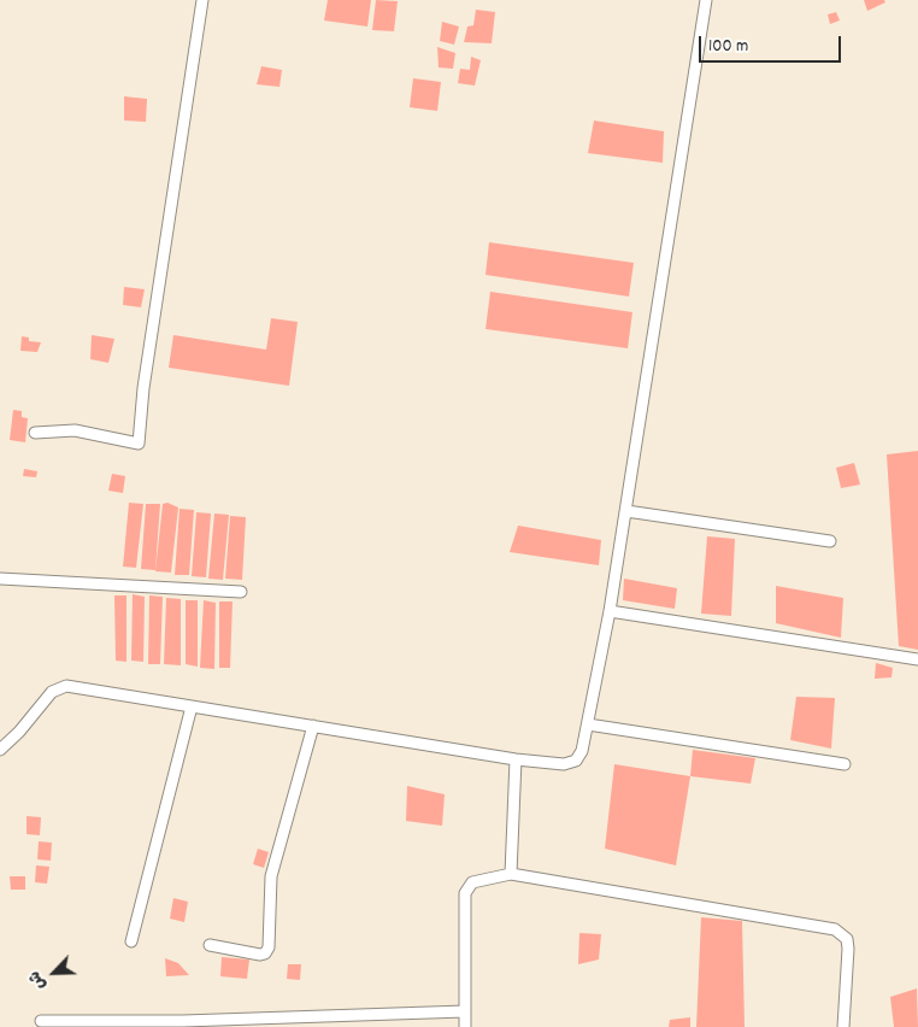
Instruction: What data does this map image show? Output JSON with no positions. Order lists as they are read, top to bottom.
{
  "scale_bar": "100 m",
  "north": "bottom left"
}
